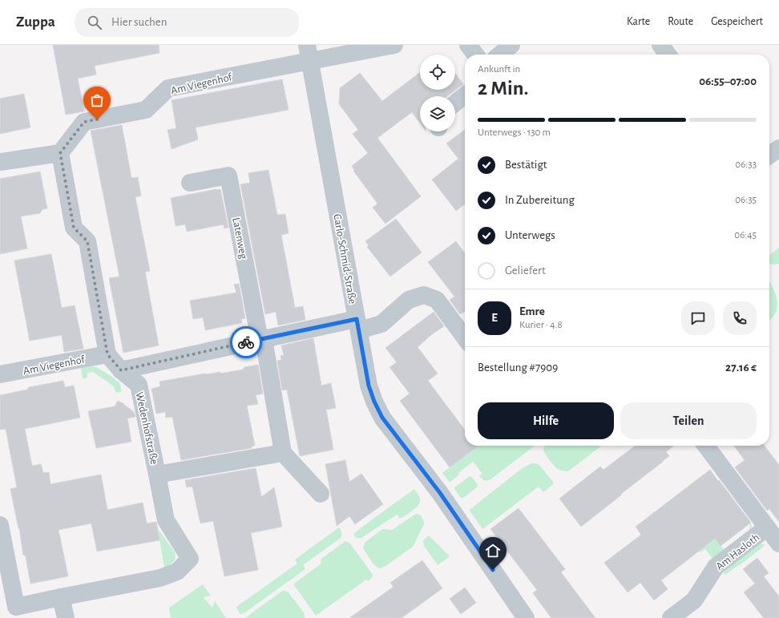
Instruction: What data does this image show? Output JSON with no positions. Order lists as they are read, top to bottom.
{
  "streets": {
    "street": [
      "Am Viegenhof",
      "Latenweg",
      "Carlo-Schmid-Straße",
      "Wedenhofstraße",
      "Am Hasloth"
    ]
  },
  "crossings": [
    ["Am Viegenhof", "Carlo-Schmid-Straße"],
    ["Am Viegenhof", "Wedenhofstraße"]
  ],
  "page": {
    "header": "Zuppa",
    "search": "Hier suchen",
    "nav": ["Karte", "Route", "Gespeichert"],
    "heading": ["2 Min.", "Ankunft in", "06:55–07:00"],
    "panel": [
      "Emre",
      "Kurier · 4.8",
      "Bestellung #7909",
      "27.16 €"
    ],
    "bar": "Unterwegs · 130 m",
    "list": [
      ["Bestätigt", "06:33"],
      ["In Zubereitung", "06:35"],
      ["Unterwegs", "06:45"],
      "Geliefert"
    ],
    "round": "E",
    "buttons": ["Hilfe", "Teilen"]
  }
}
